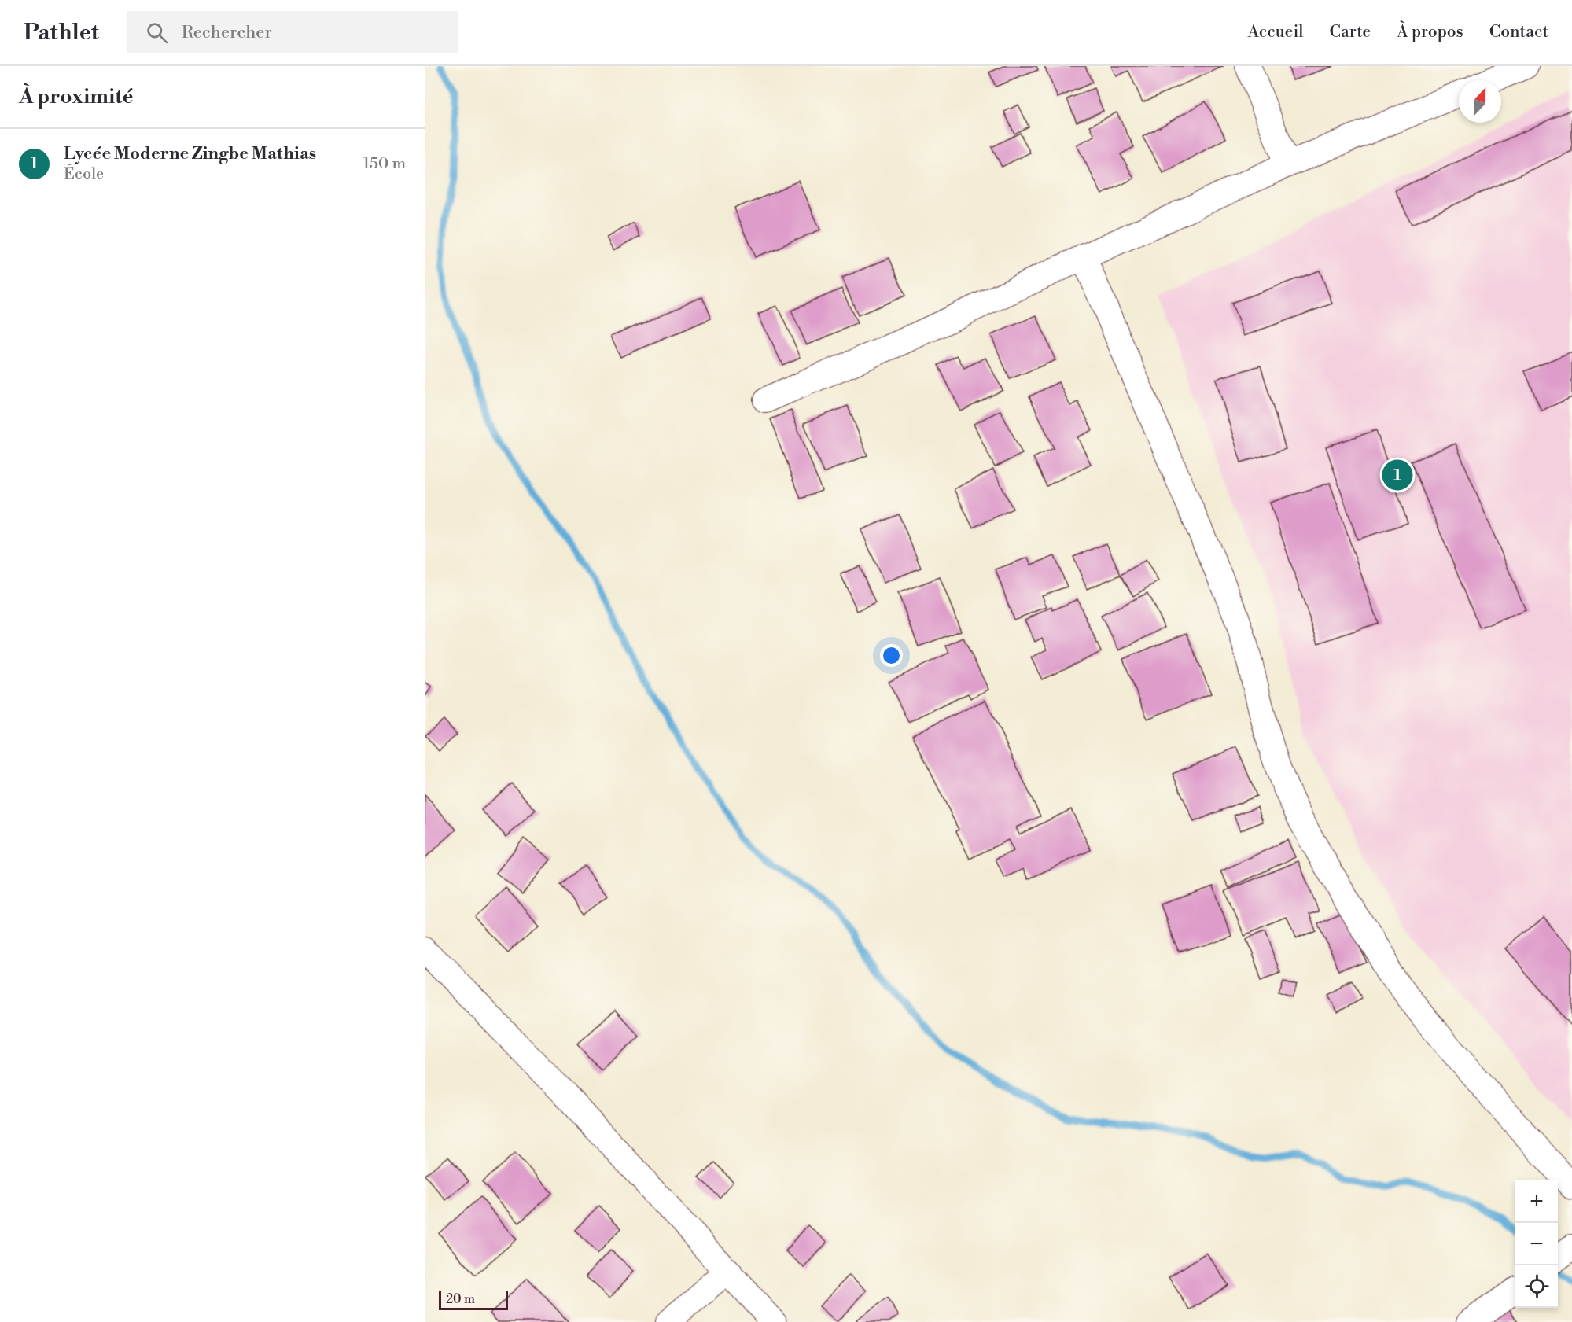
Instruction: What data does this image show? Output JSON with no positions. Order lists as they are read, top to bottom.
{
  "scale_bar": "20 m",
  "north": "top",
  "page": {
    "header": "Pathlet",
    "search": "Rechercher",
    "nav": [
      "Accueil",
      "Carte",
      "À propos",
      "Contact"
    ],
    "heading": "À proximité",
    "list": [
      {
        "mark": "1",
        "name": "Lycée Moderne Zingbe Mathias",
        "note": "École",
        "value": "150 m"
      }
    ],
    "pins": "1",
    "map_buttons": ["+", "−"],
    "scale": "20 m"
  }
}
